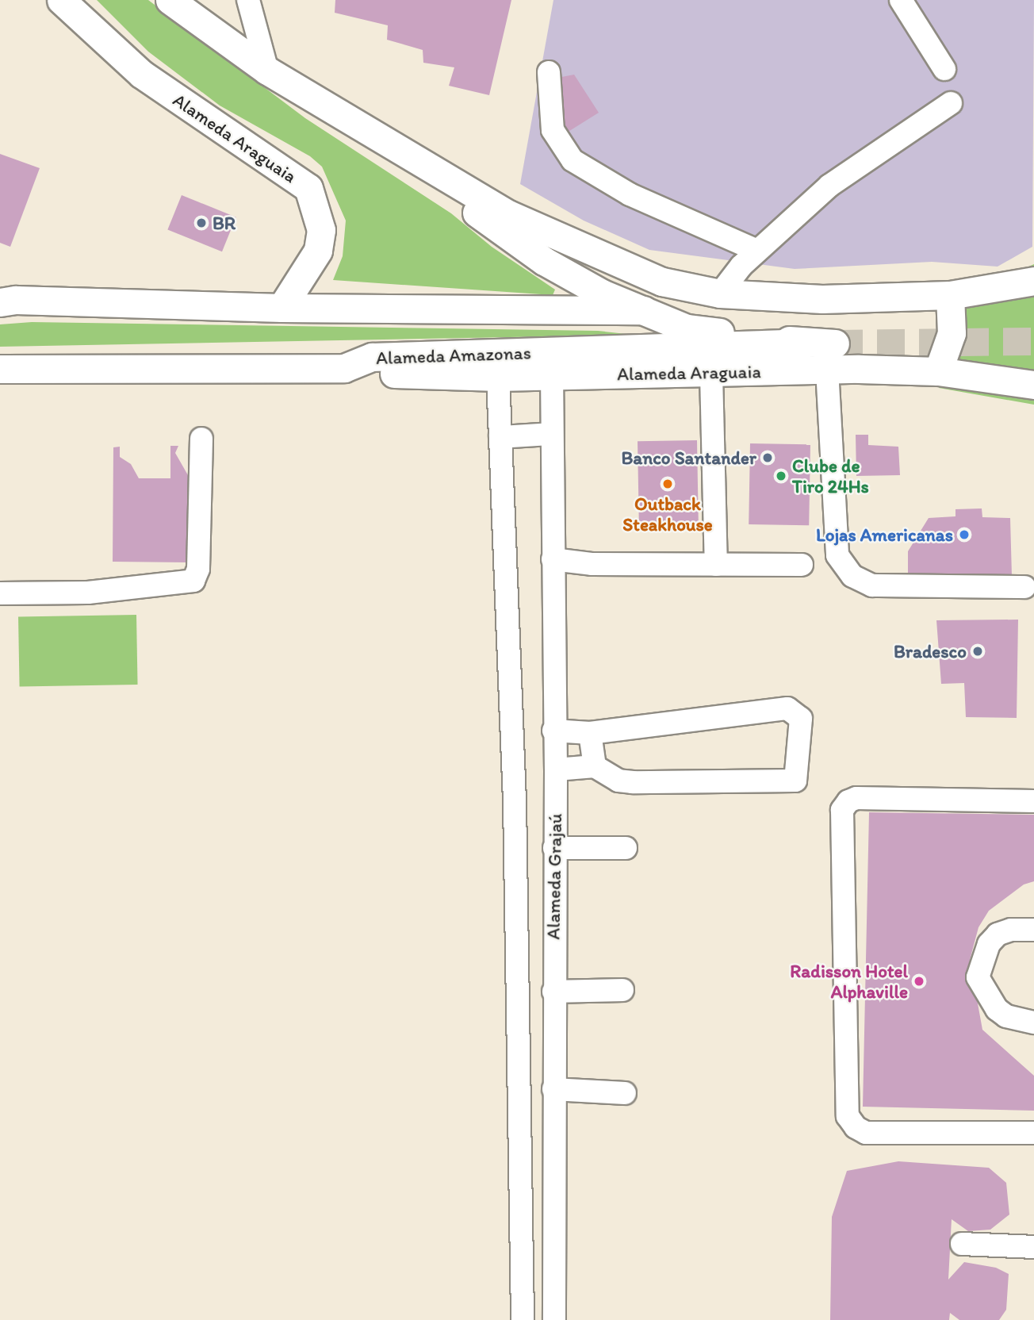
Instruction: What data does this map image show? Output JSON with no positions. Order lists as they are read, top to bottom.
{
  "streets": {
    "main road": ["Alameda Araguaia", "Alameda Amazonas"],
    "street": ["Alameda Grajaú"]
  },
  "crossings": [
    ["Alameda Araguaia", "Alameda Amazonas"],
    ["Alameda Araguaia", "Alameda Grajaú"]
  ],
  "places": [
    "BR",
    "Banco Santander",
    "Clube de Tiro 24Hs",
    "Outback Steakhouse",
    "Lojas Americanas",
    "Bradesco",
    "Radisson Hotel Alphaville"
  ]
}
